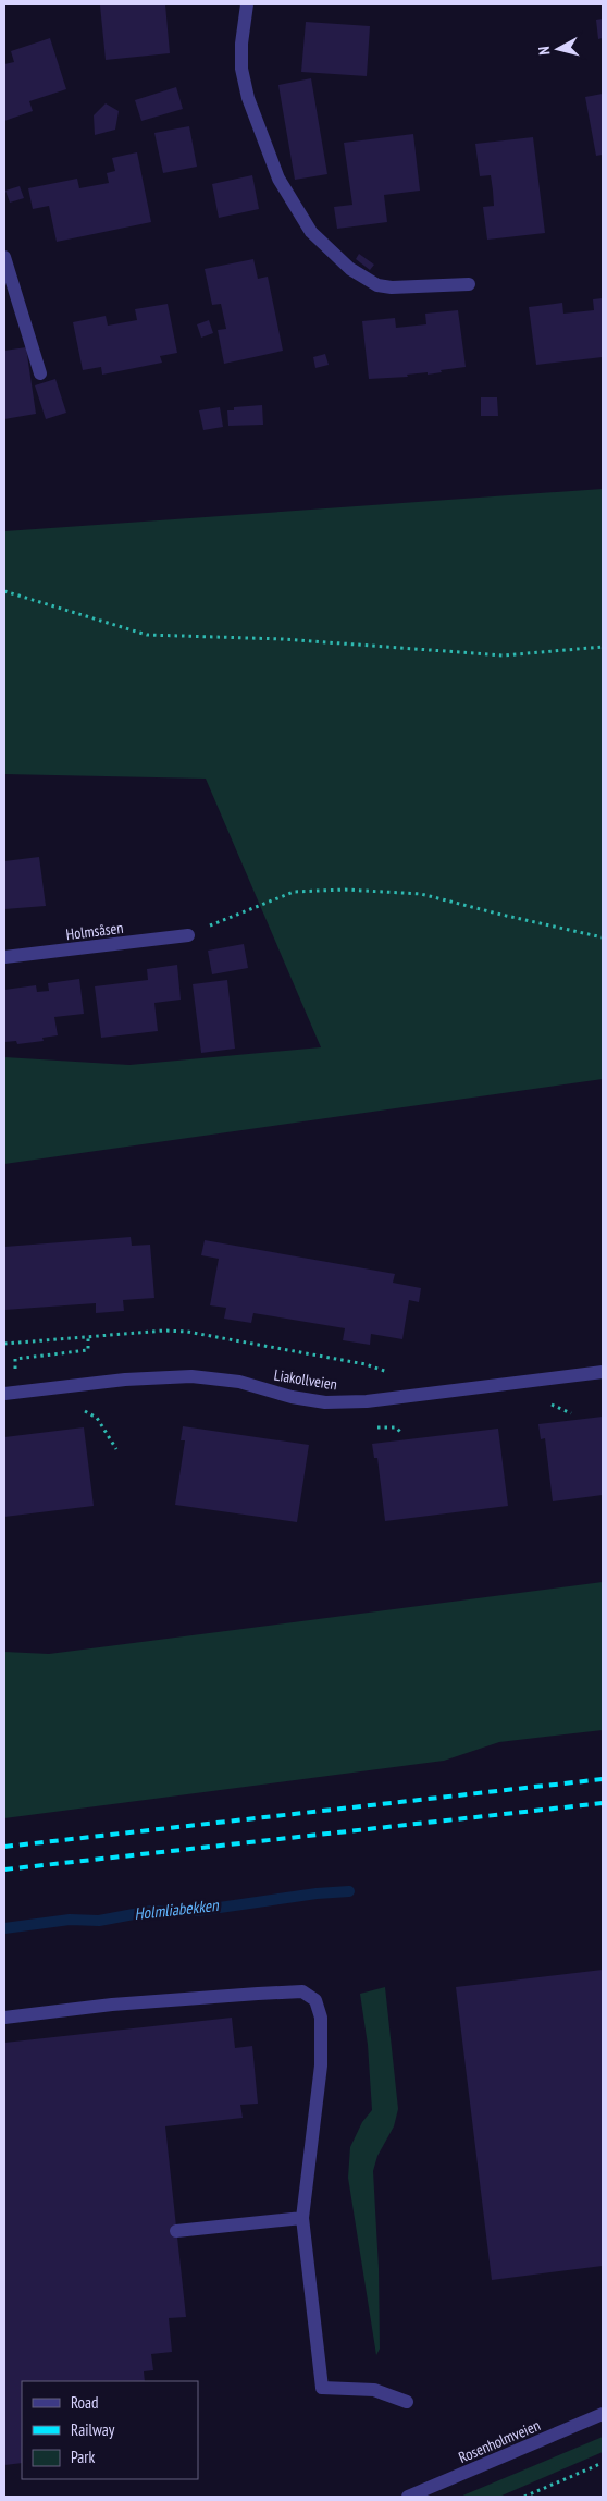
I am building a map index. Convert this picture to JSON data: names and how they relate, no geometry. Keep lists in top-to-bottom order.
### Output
{
  "streets": {
    "street": ["Holmsåsen", "Liakollveien", "Rosenholmveien"]
  },
  "water": ["Holmliabekken"],
  "legend": ["Road", "Railway", "Park"],
  "north": "left"
}
